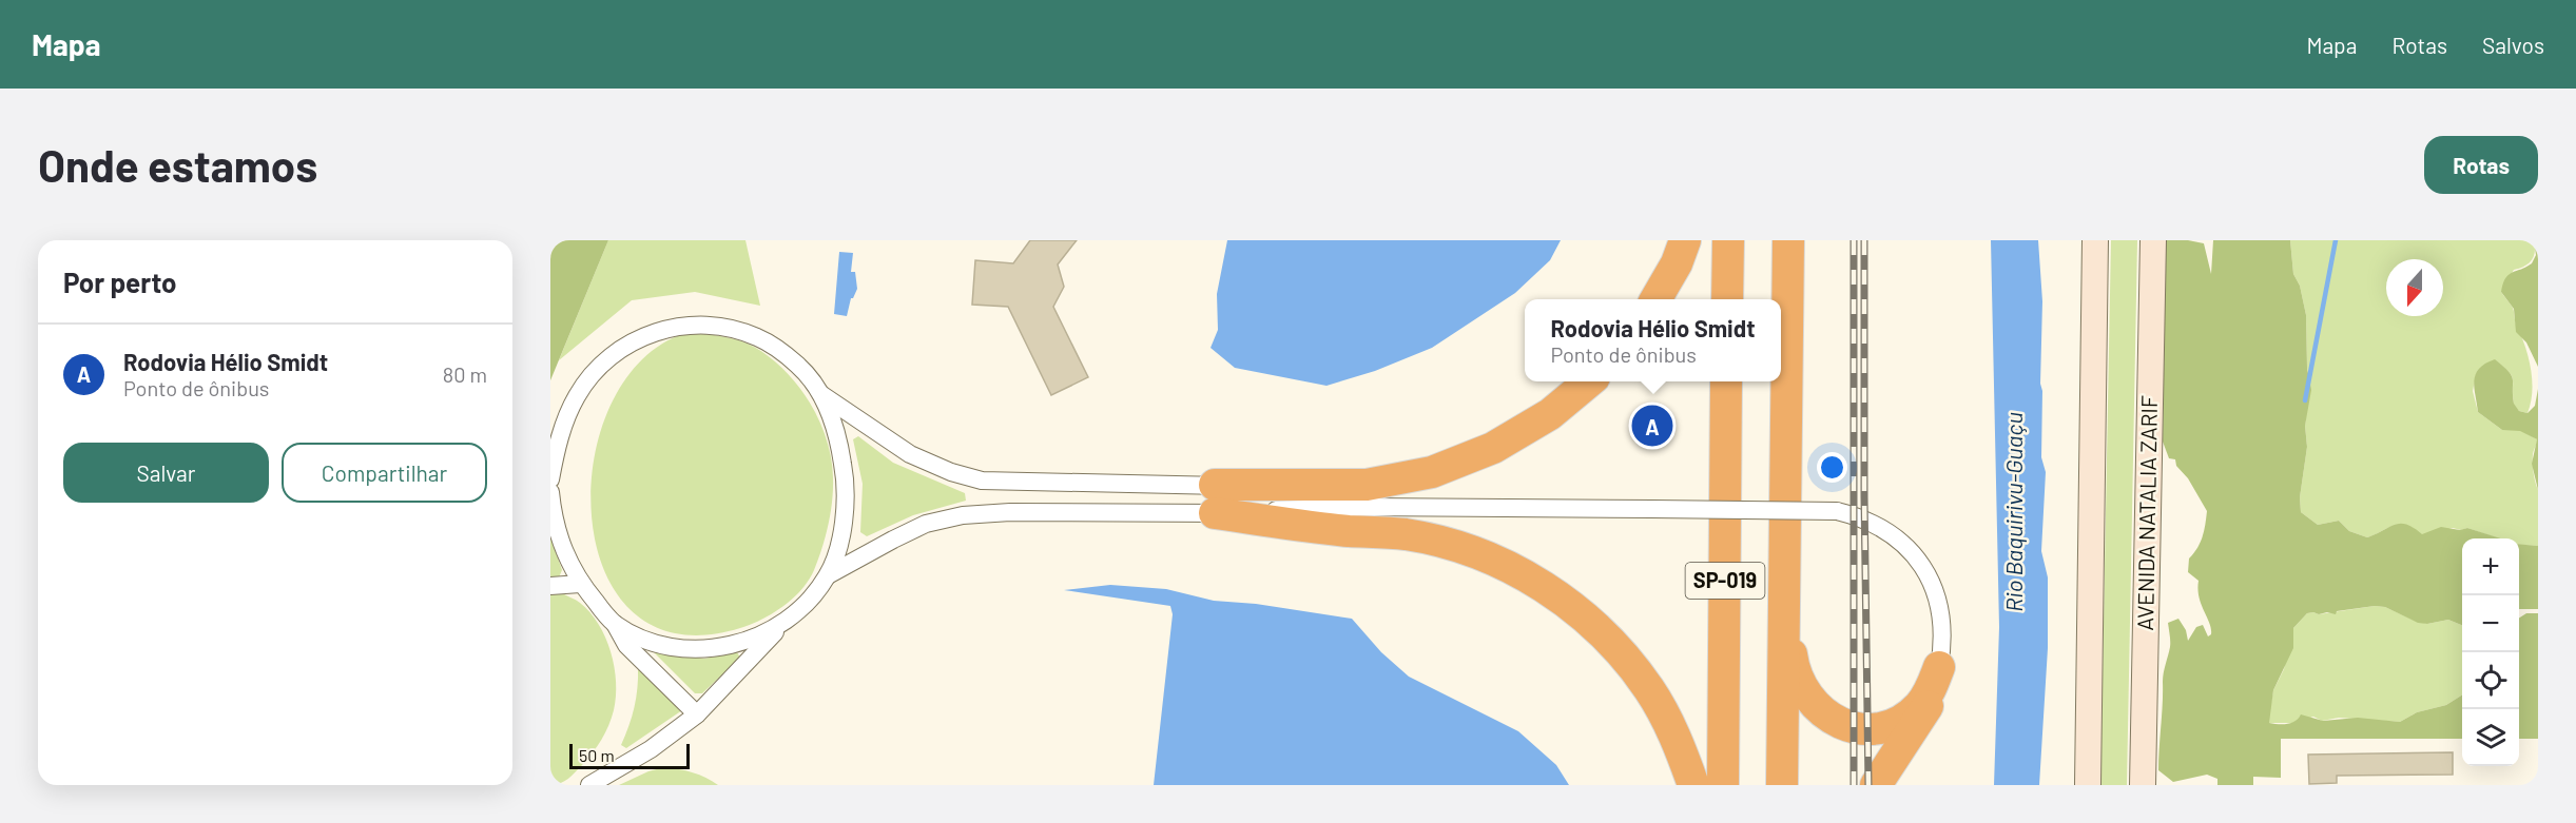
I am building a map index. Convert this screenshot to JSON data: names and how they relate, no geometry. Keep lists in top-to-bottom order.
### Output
{
  "streets": {
    "highway": ["SP-019"],
    "main road": ["AVENIDA NATALIA ZARIF"]
  },
  "water": ["Rio Baquirivu-Guaçu"],
  "scale_bar": "50 m",
  "north": "bottom",
  "page": {
    "header": "Mapa",
    "nav": ["Mapa", "Rotas", "Salvos"],
    "buttons": [
      "Rotas",
      ["Salvar", "Compartilhar"]
    ],
    "title": "Onde estamos",
    "heading": "Por perto",
    "popup": ["Rodovia Hélio Smidt", "Ponto de ônibus"],
    "list": [
      {
        "mark": "A",
        "name": "Rodovia Hélio Smidt",
        "note": "Ponto de ônibus",
        "value": "80 m"
      }
    ],
    "pins": "A",
    "map_buttons": ["+", "−"],
    "scale": "50 m"
  }
}
